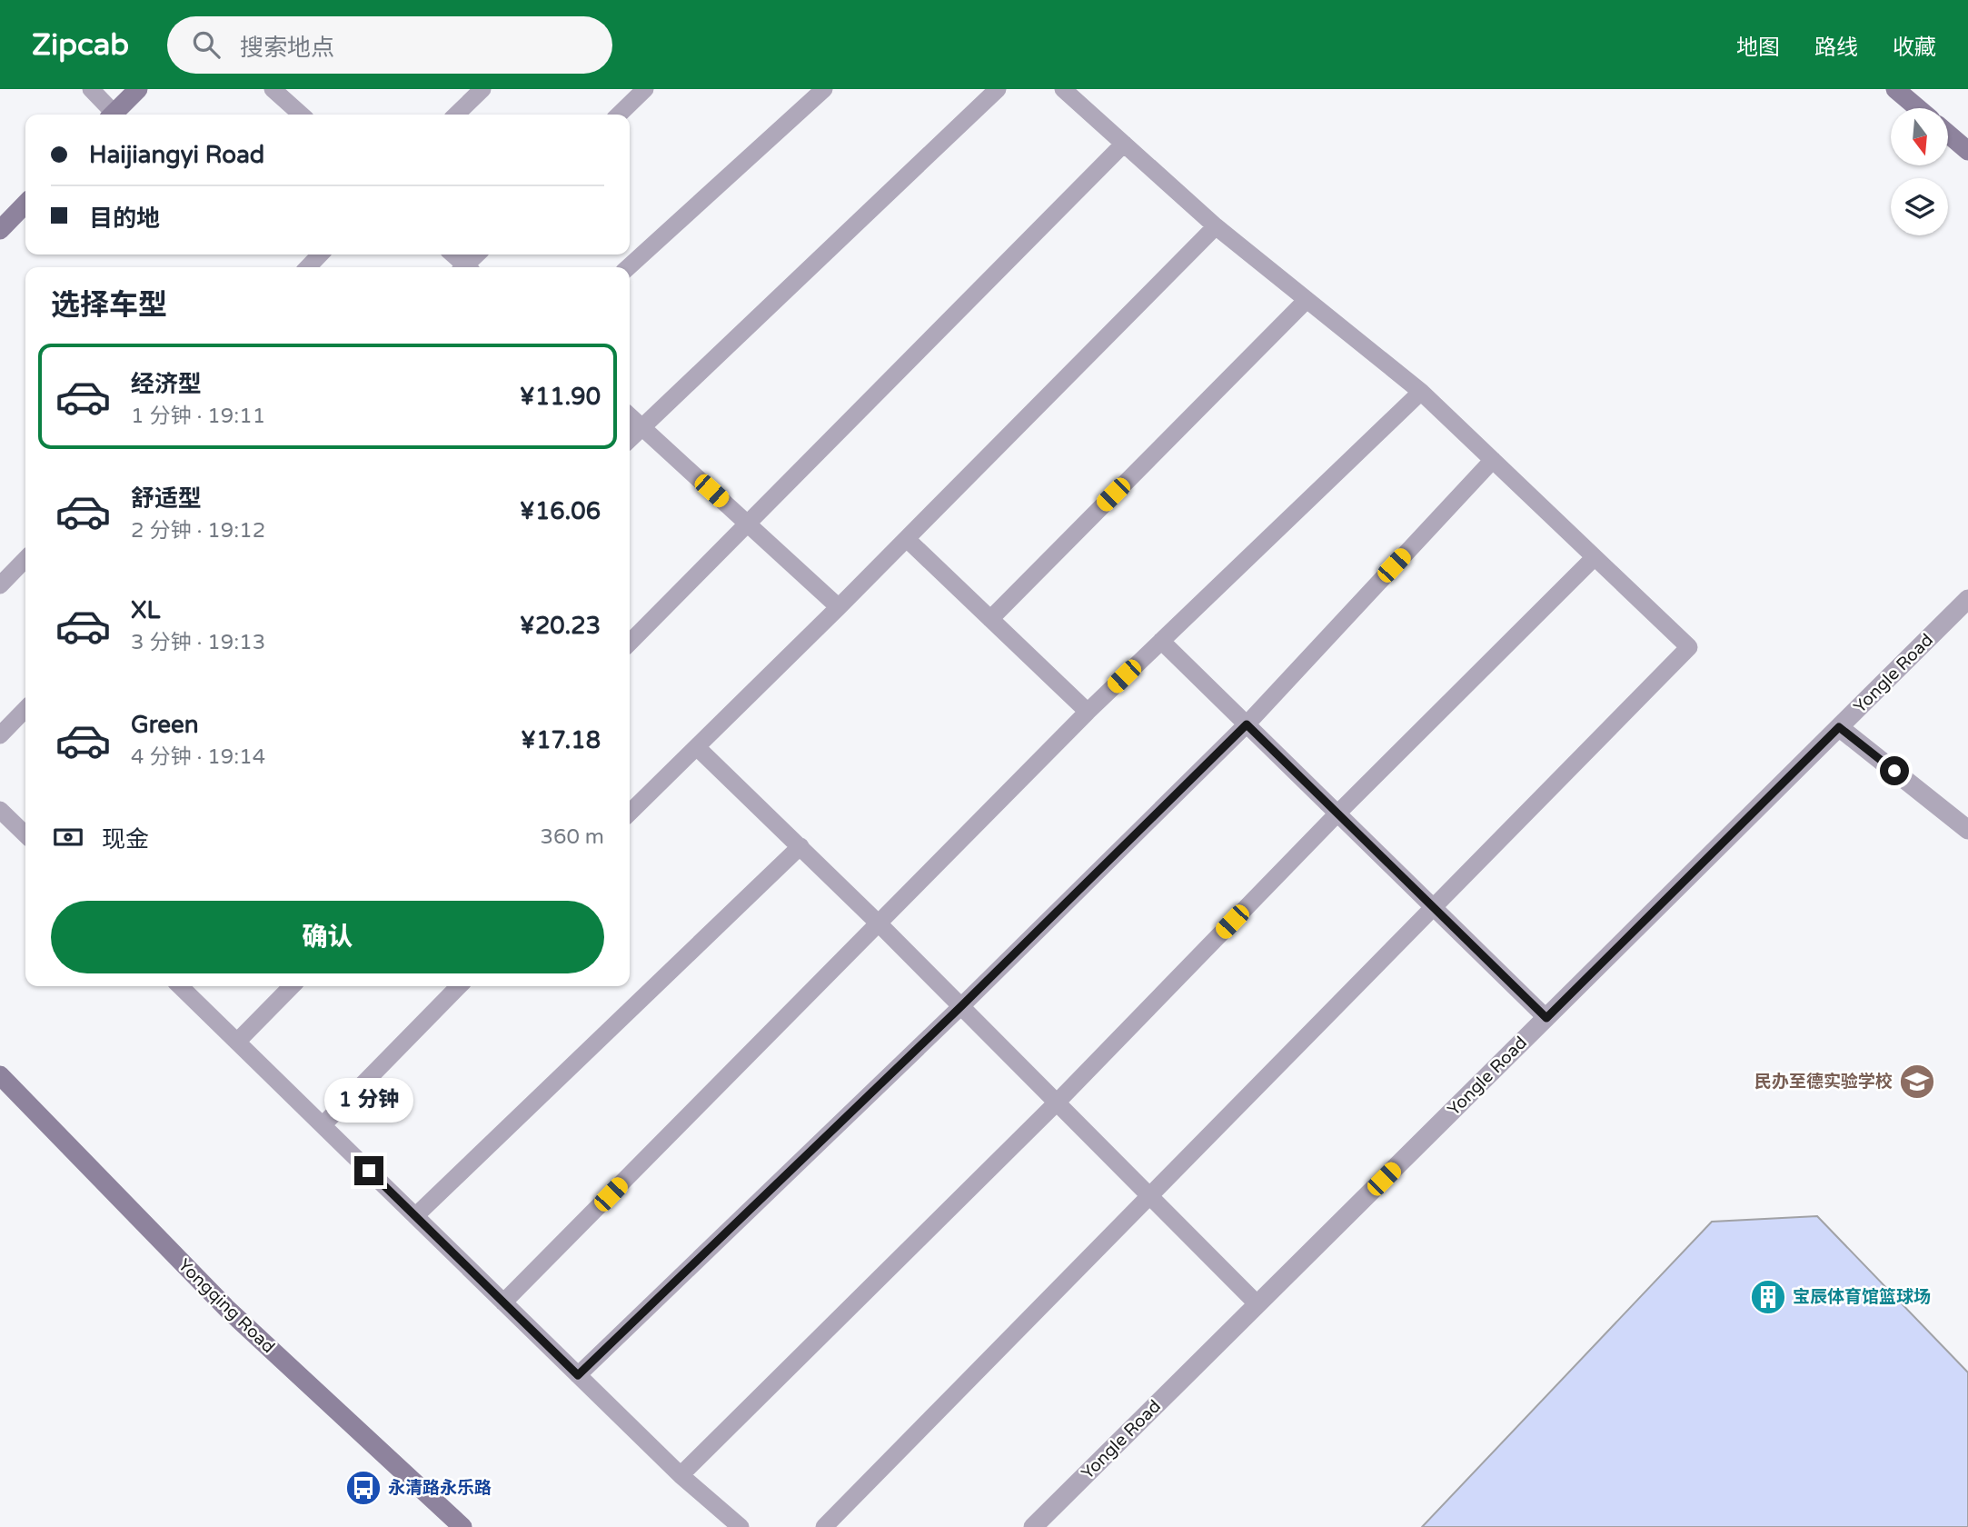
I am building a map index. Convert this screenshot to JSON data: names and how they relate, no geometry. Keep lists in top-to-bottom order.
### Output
{
  "streets": {
    "main road": ["Yongqing Road"],
    "street": ["Yongle Road"]
  },
  "places": {
    "school or university": ["民办至德实验学校"],
    "building": ["宝辰体育馆篮球场"],
    "bus stop": ["永清路永乐路"]
  },
  "north": "bottom",
  "page": {
    "header": "Zipcab",
    "search": "搜索地点",
    "nav": ["地图", "路线", "收藏"],
    "banner": ["Haijiangyi Road", "目的地"],
    "heading": "选择车型",
    "list": [
      {
        "name": "经济型",
        "note": "1 分钟 · 19:11",
        "value": "¥11.90"
      },
      {
        "name": "舒适型",
        "note": "2 分钟 · 19:12",
        "value": "¥16.06"
      },
      {
        "name": "XL",
        "note": "3 分钟 · 19:13",
        "value": "¥20.23"
      },
      {
        "name": "Green",
        "note": "4 分钟 · 19:14",
        "value": "¥17.18"
      }
    ],
    "pay": ["现金", "360 m"],
    "buttons": "确认",
    "bubble": "1 分钟"
  }
}
